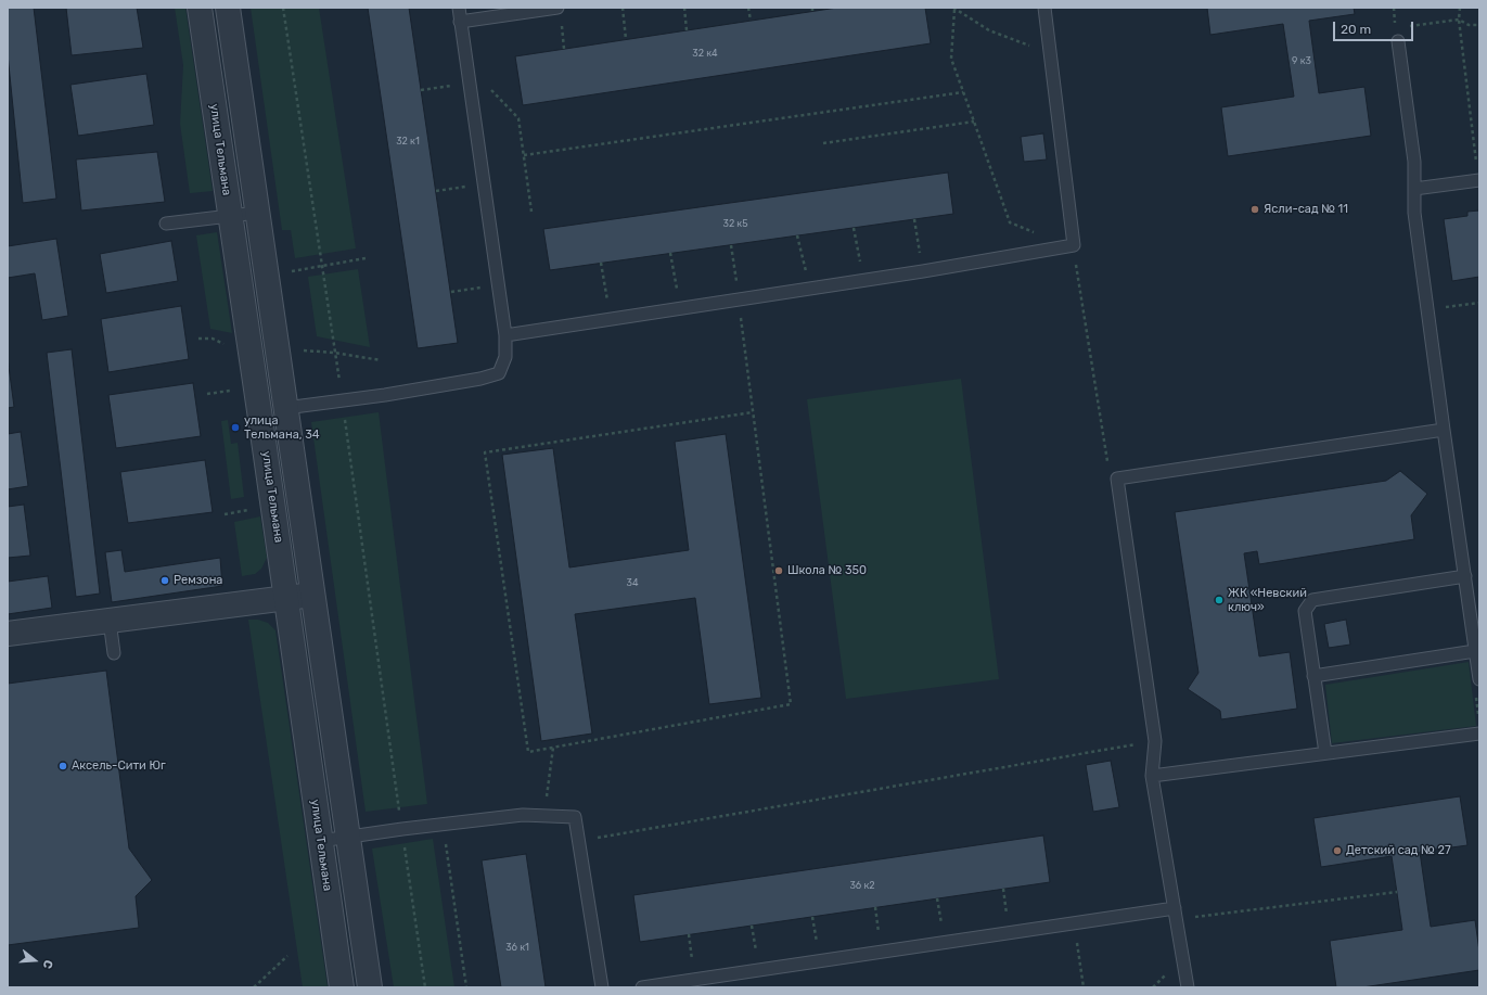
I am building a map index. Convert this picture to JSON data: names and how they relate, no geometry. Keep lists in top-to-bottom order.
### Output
{
  "streets": {
    "street": ["улица Тельмана"]
  },
  "places": [
    "Ясли-сад № 11",
    "улица Тельмана, 34",
    "Школа № 350",
    "Ремзона",
    "ЖК «Невский ключ»",
    "Аксель-Сити Юг",
    "Детский сад № 27"
  ],
  "house_numbers": [
    "32 к4",
    "9 к3",
    "32 к1",
    "32 к5",
    "34",
    "36 к2",
    "36 к1"
  ],
  "scale_bar": "20 m",
  "north": "right"
}
